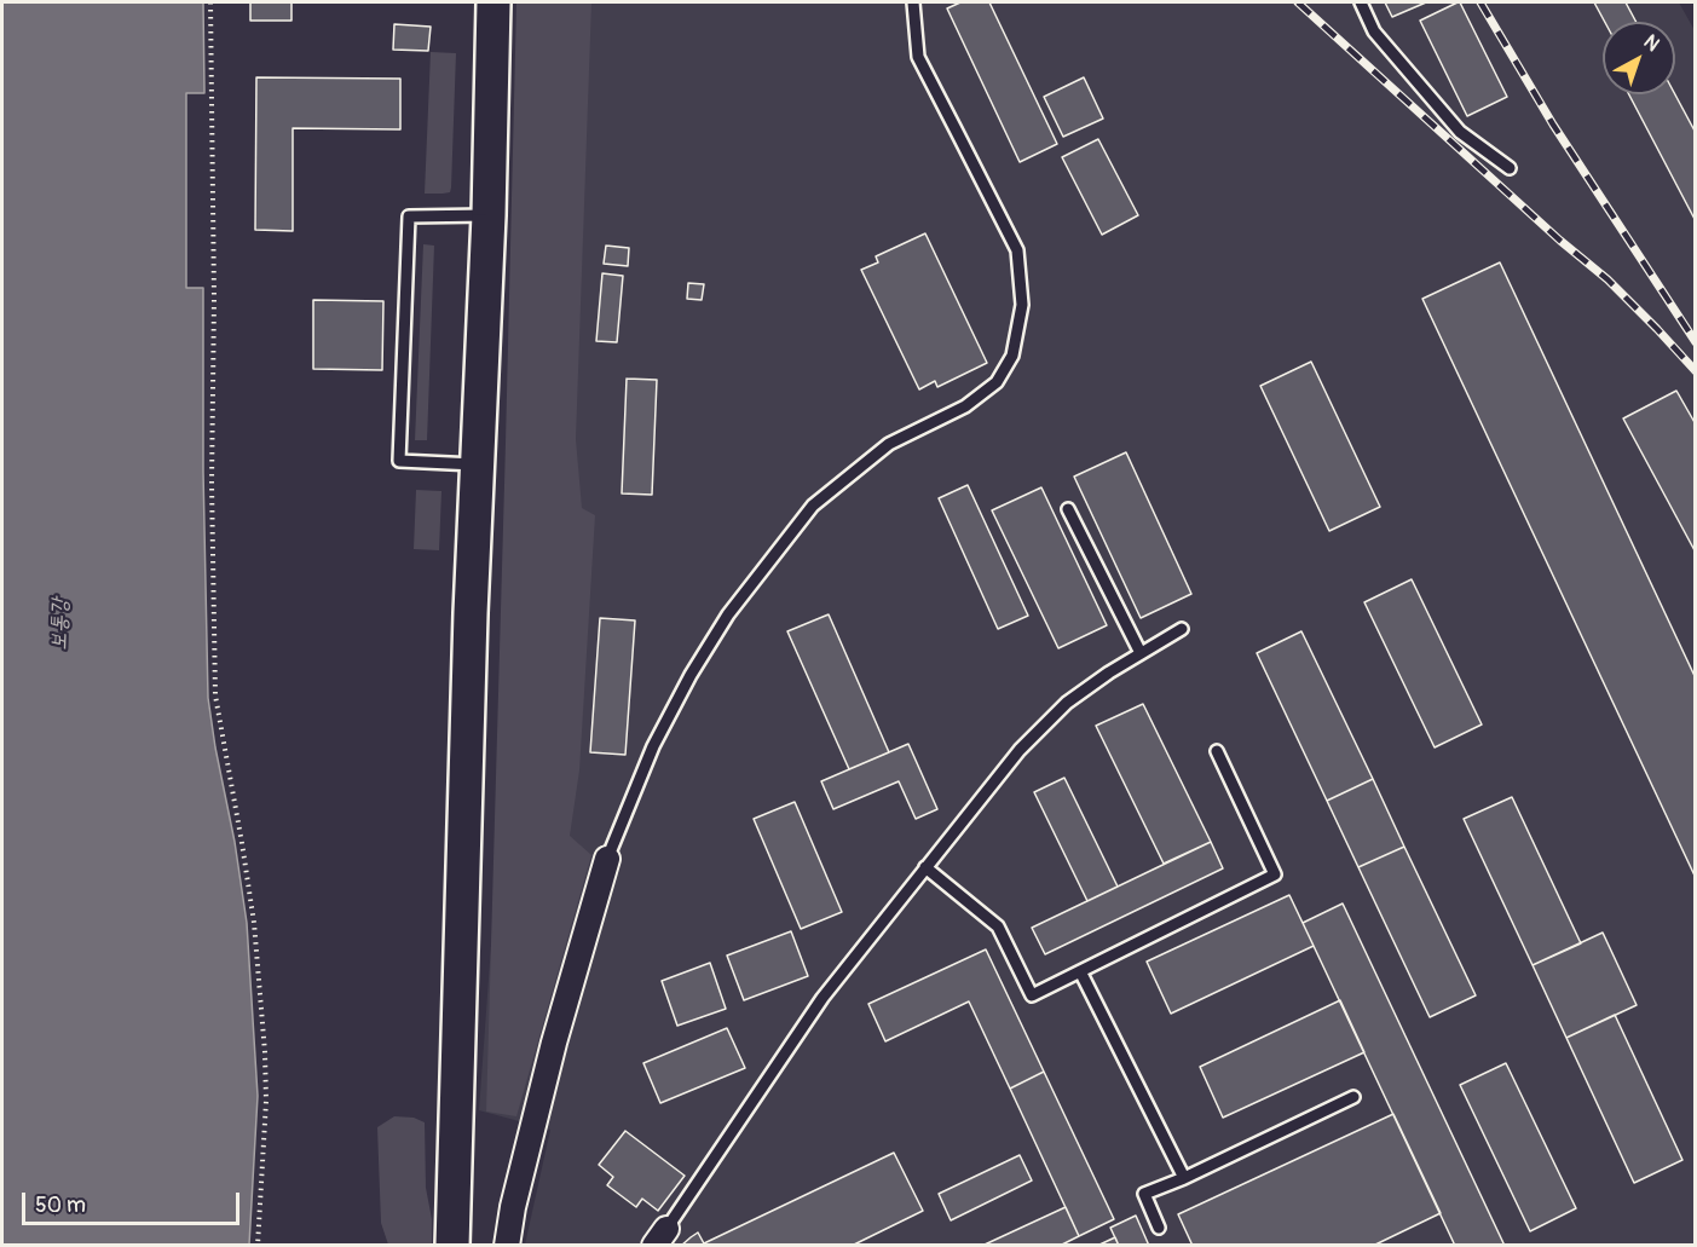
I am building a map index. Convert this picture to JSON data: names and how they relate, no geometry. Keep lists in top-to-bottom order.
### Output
{
  "water": ["보통강"],
  "scale_bar": "50 m",
  "north": "top right"
}
